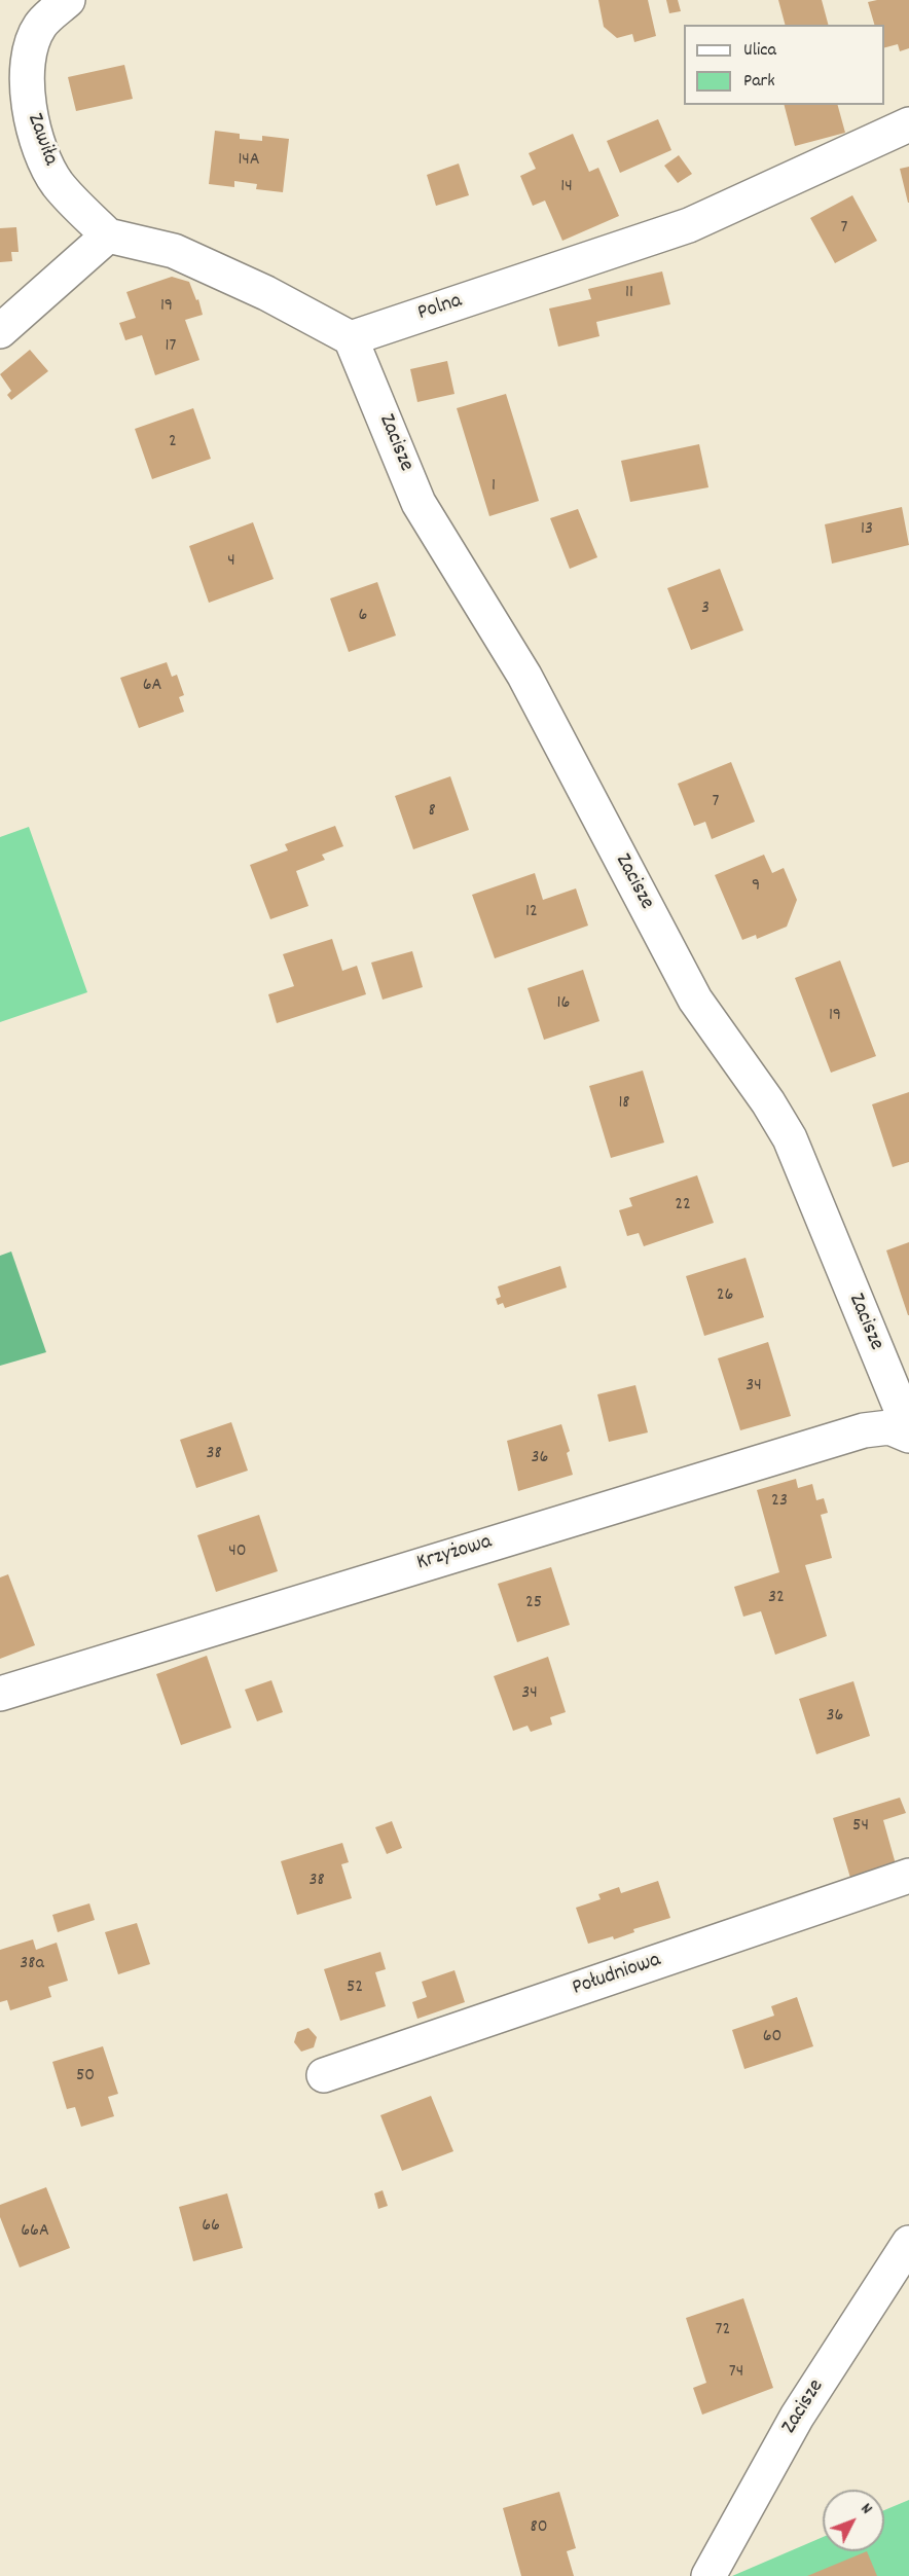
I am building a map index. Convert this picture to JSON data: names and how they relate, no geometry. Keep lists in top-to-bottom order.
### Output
{
  "streets": {
    "street": [
      "Zawiła",
      "Polna",
      "Zacisze",
      "Krzyżowa",
      "Południowa"
    ]
  },
  "crossings": [
    ["Polna", "Zacisze"]
  ],
  "house_numbers": [
    "14A",
    "14",
    "7",
    "11",
    "19",
    "17",
    "2",
    "1",
    "13",
    "4",
    "3",
    "6",
    "6A",
    "7",
    "8",
    "9",
    "12",
    "16",
    "19",
    "18",
    "22",
    "26",
    "34",
    "38",
    "36",
    "23",
    "40",
    "32",
    "25",
    "34",
    "36",
    "54",
    "38",
    "38a",
    "52",
    "60",
    "50",
    "66",
    "66A",
    "72",
    "74",
    "80"
  ],
  "legend": ["Ulica", "Park"],
  "north": "top right"
}
